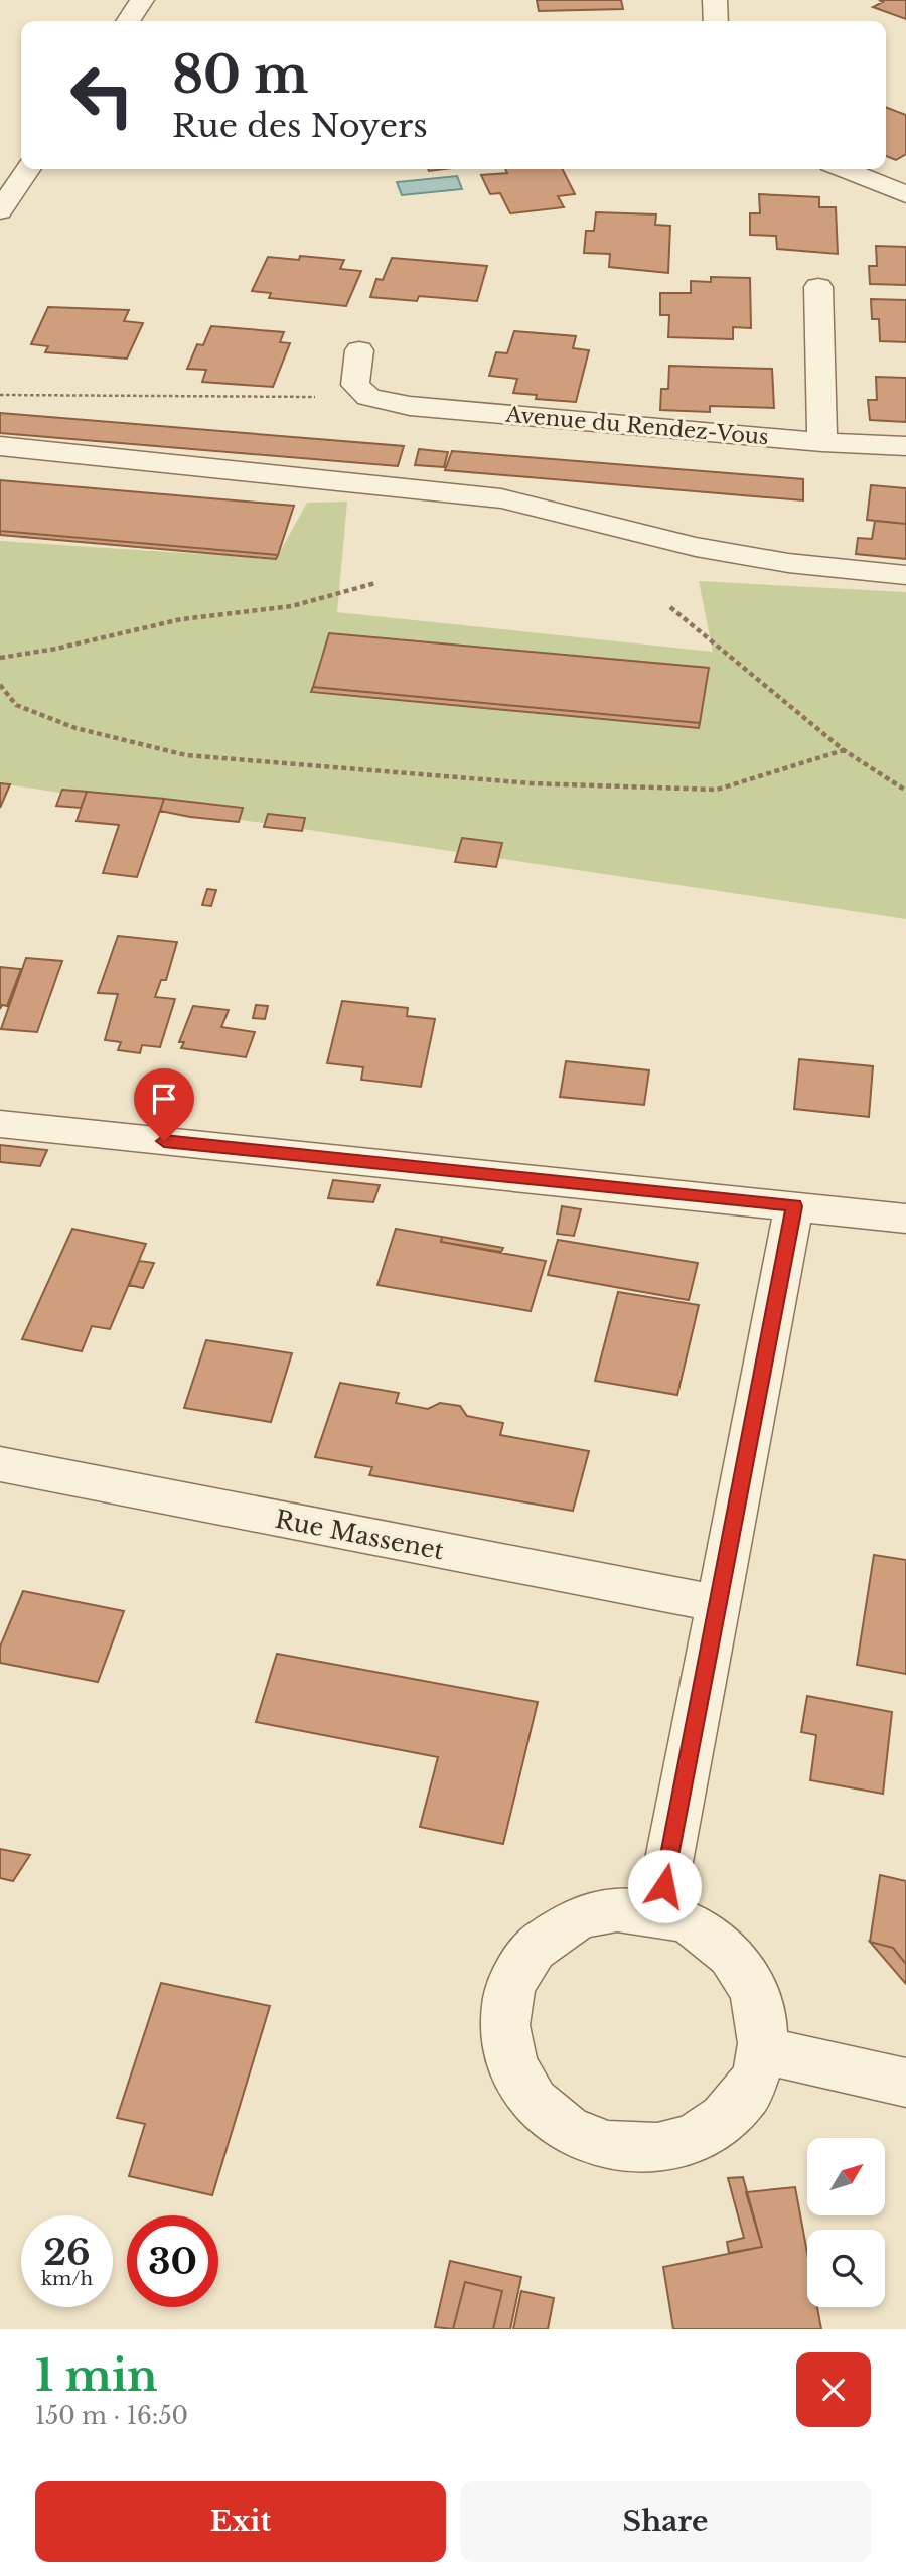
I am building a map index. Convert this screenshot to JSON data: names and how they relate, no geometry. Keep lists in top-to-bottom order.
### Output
{
  "streets": {
    "street": ["Avenue du Rendez-Vous", "Rue Massenet"]
  },
  "north": "top right",
  "page": {
    "turn": ["80 m", "Rue des Noyers"],
    "speed": "26 km/h",
    "limit": "30",
    "heading": ["1 min", "150 m · 16:50"],
    "buttons": ["Exit", "Share"]
  }
}
